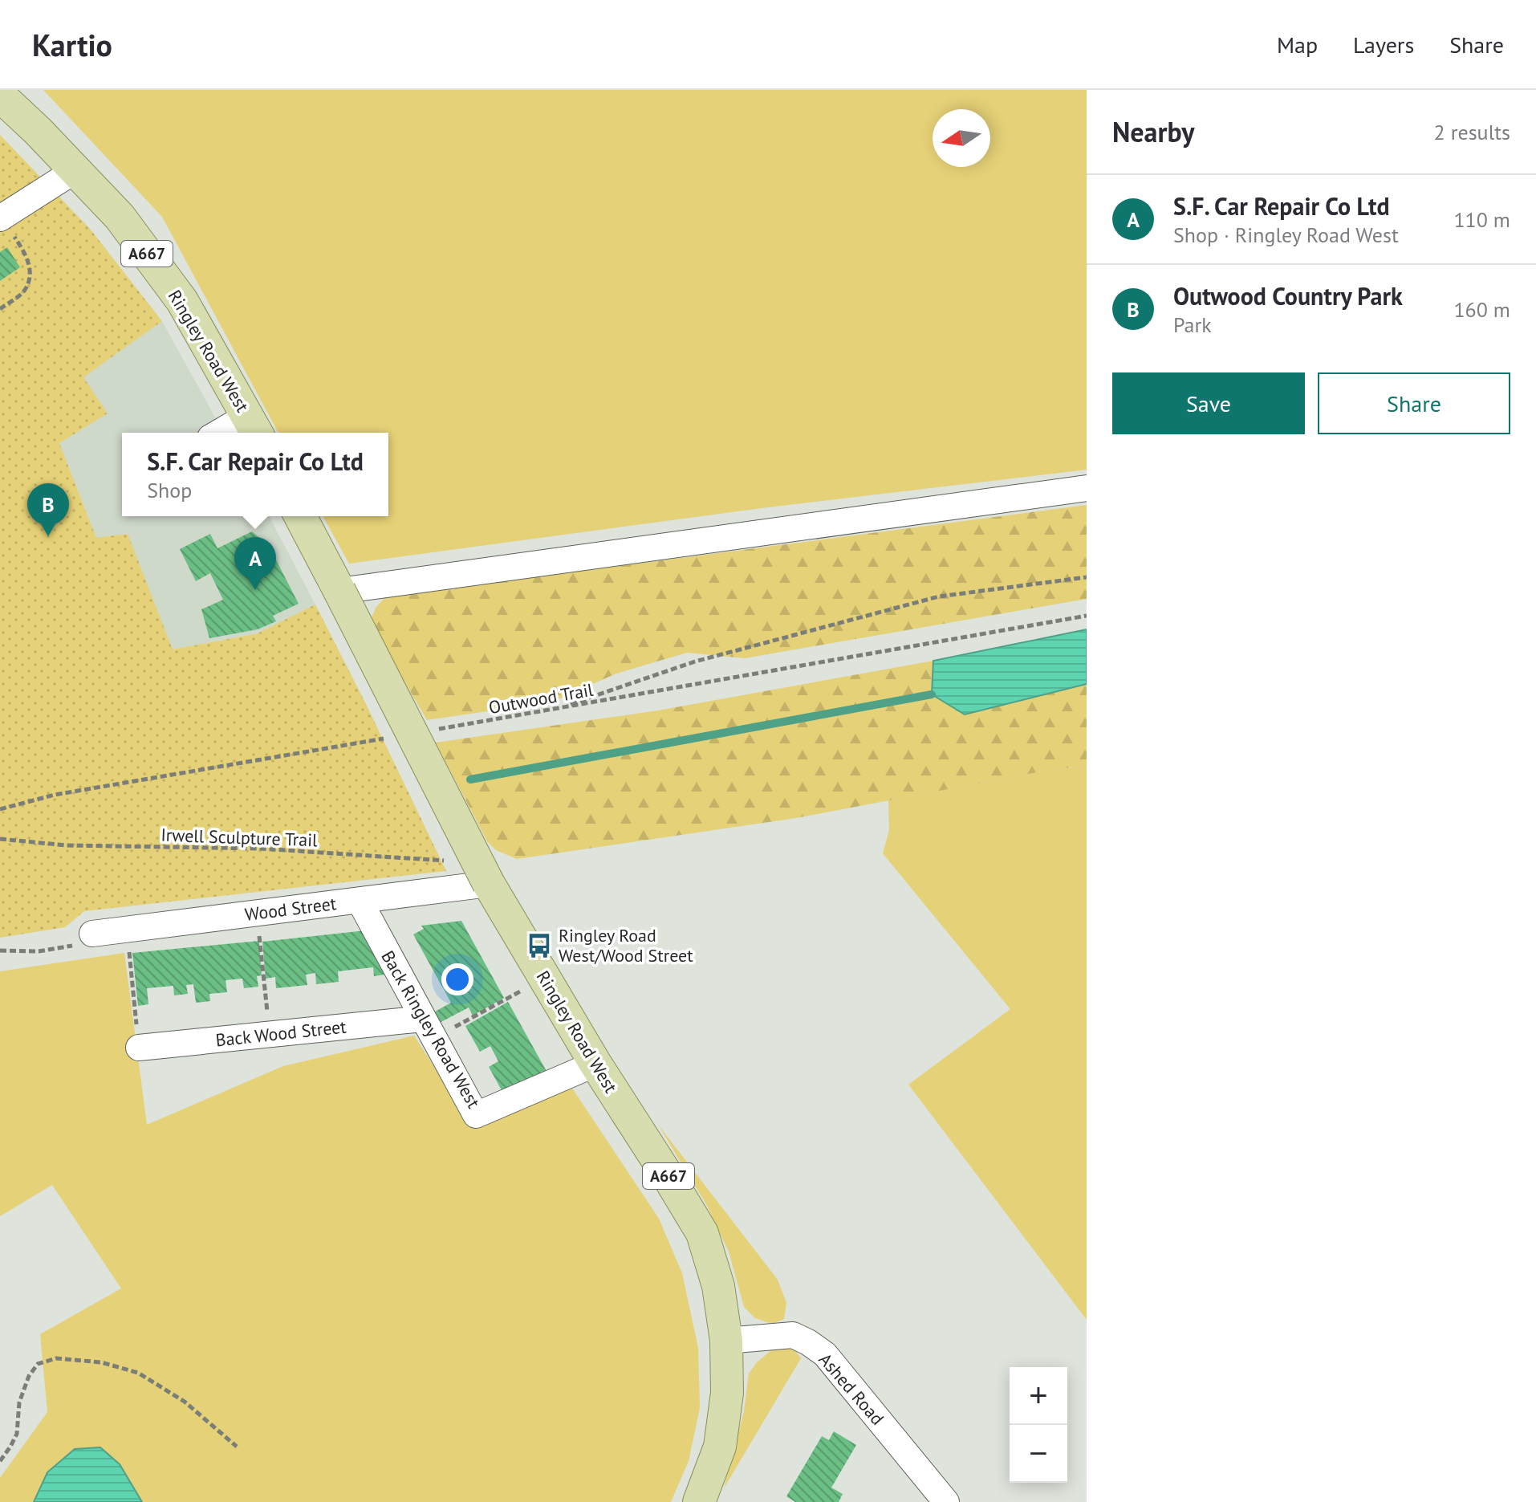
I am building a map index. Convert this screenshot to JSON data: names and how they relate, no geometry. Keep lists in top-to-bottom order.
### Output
{
  "streets": {
    "main road": ["A667", "Ringley Road West"],
    "street": [
      "Wood Street",
      "Back Ringley Road West",
      "Back Wood Street",
      "Ashed Road"
    ],
    "path": ["Outwood Trail", "Irwell Sculpture Trail"]
  },
  "crossings": [
    ["Ringley Road West", "Irwell Sculpture Trail"],
    ["Ringley Road West", "Wood Street"],
    ["Ringley Road West", "Back Ringley Road West"],
    ["Ringley Road West", "Ashed Road"],
    ["Irwell Sculpture Trail", "Wood Street"],
    ["Wood Street", "Back Ringley Road West"],
    ["Back Ringley Road West", "Back Wood Street"]
  ],
  "places": {
    "bus stop": ["Ringley Road West/Wood Street"]
  },
  "north": "left",
  "page": {
    "header": "Kartio",
    "nav": ["Map", "Layers", "Share"],
    "heading": ["Nearby", "2 results"],
    "list": [
      {
        "mark": "A",
        "name": "S.F. Car Repair Co Ltd",
        "note": "Shop · Ringley Road West",
        "value": "110 m"
      },
      {
        "mark": "B",
        "name": "Outwood Country Park",
        "note": "Park",
        "value": "160 m"
      }
    ],
    "buttons": ["Save", "Share"],
    "popup": ["S.F. Car Repair Co Ltd", "Shop"],
    "pins": ["B", "A"],
    "map_buttons": ["+", "−"]
  }
}
